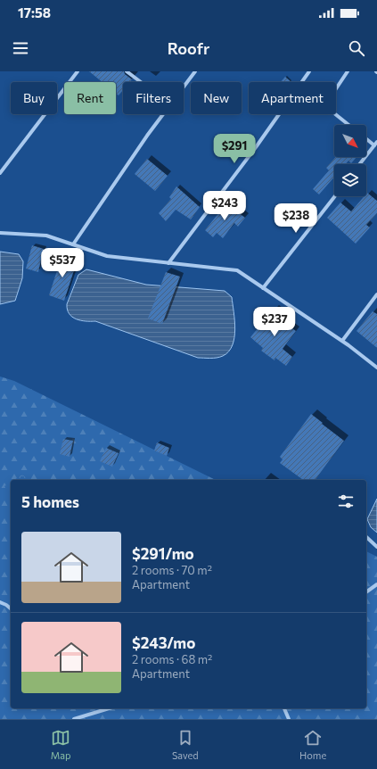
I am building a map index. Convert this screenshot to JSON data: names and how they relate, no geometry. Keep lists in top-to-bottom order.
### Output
{
  "north": "bottom right",
  "page": {
    "status": "17:58",
    "header": "Roofr",
    "chip": [
      "Buy",
      "Rent",
      "Filters",
      "New",
      "Apartment"
    ],
    "price": [
      "$291",
      "$243",
      "$238",
      "$537",
      "$237"
    ],
    "heading": "5 homes",
    "list": [
      {
        "name": "$291/mo",
        "note": "2 rooms · 70 m² · Apartment"
      },
      {
        "name": "$243/mo",
        "note": "2 rooms · 68 m² · Apartment"
      }
    ],
    "tabs": ["Map", "Saved", "Home"]
  }
}
